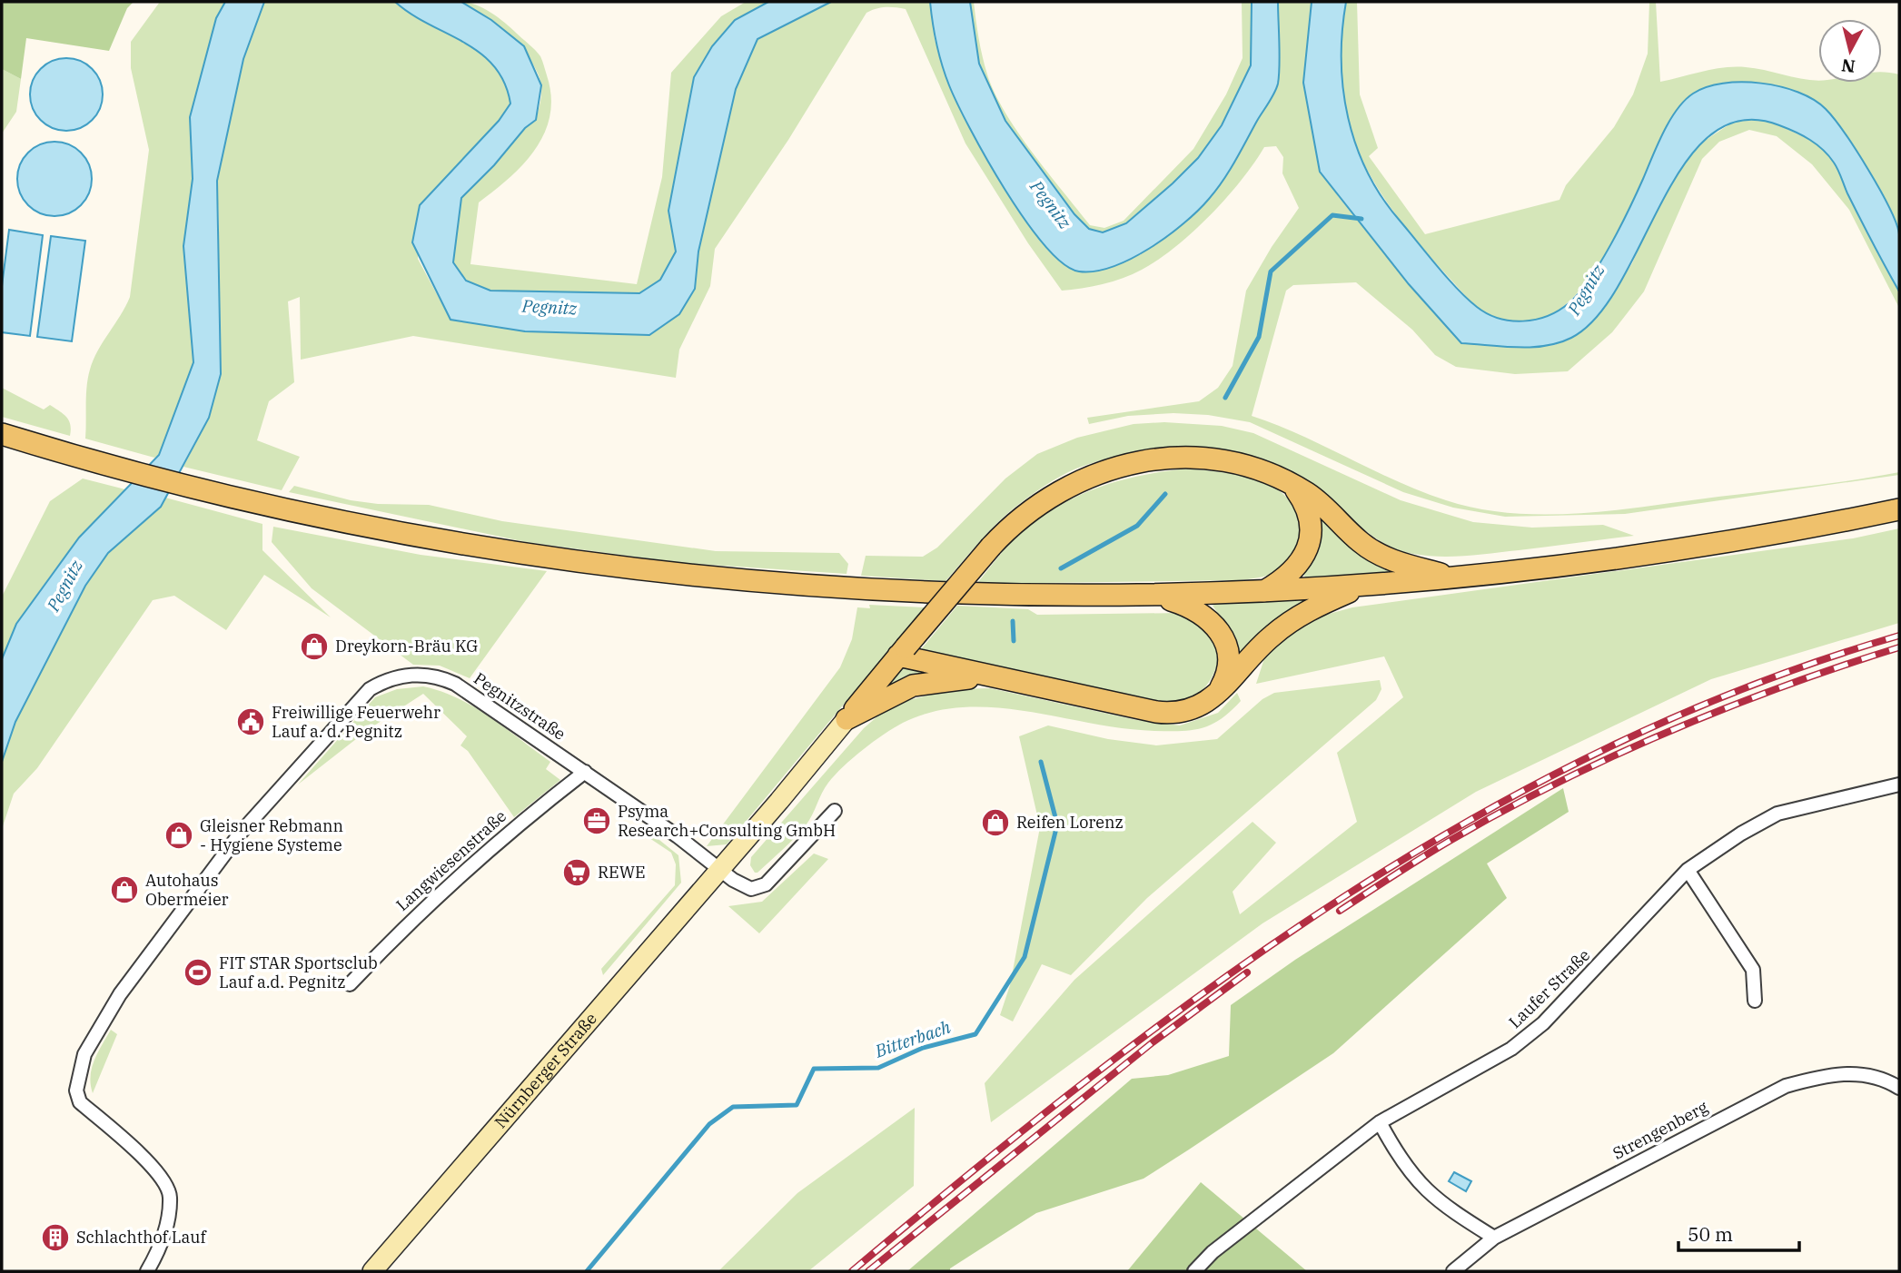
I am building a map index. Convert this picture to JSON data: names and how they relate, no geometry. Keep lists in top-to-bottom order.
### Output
{
  "streets": {
    "main road": ["Nürnberger Straße"],
    "street": [
      "Pegnitzstraße",
      "Langwiesenstraße",
      "Laufer Straße",
      "Strengenberg"
    ]
  },
  "crossings": [
    ["Pegnitzstraße", "Langwiesenstraße"],
    ["Pegnitzstraße", "Nürnberger Straße"]
  ],
  "water": ["Pegnitz", "Bitterbach"],
  "places": {
    "shop": [
      "Dreykorn-Bräu KG",
      "Reifen Lorenz",
      "Gleisner Rebmann - Hygiene Systeme",
      "Autohaus Obermeier"
    ],
    "public building": ["Freiwillige Feuerwehr Lauf a. d. Pegnitz"],
    "office": ["Psyma Research+Consulting GmbH"],
    "supermarket": ["REWE"],
    "sports": ["FIT STAR Sportsclub Lauf a.d. Pegnitz"],
    "building": ["Schlachthof Lauf"]
  },
  "scale_bar": "50 m",
  "north": "bottom"
}
